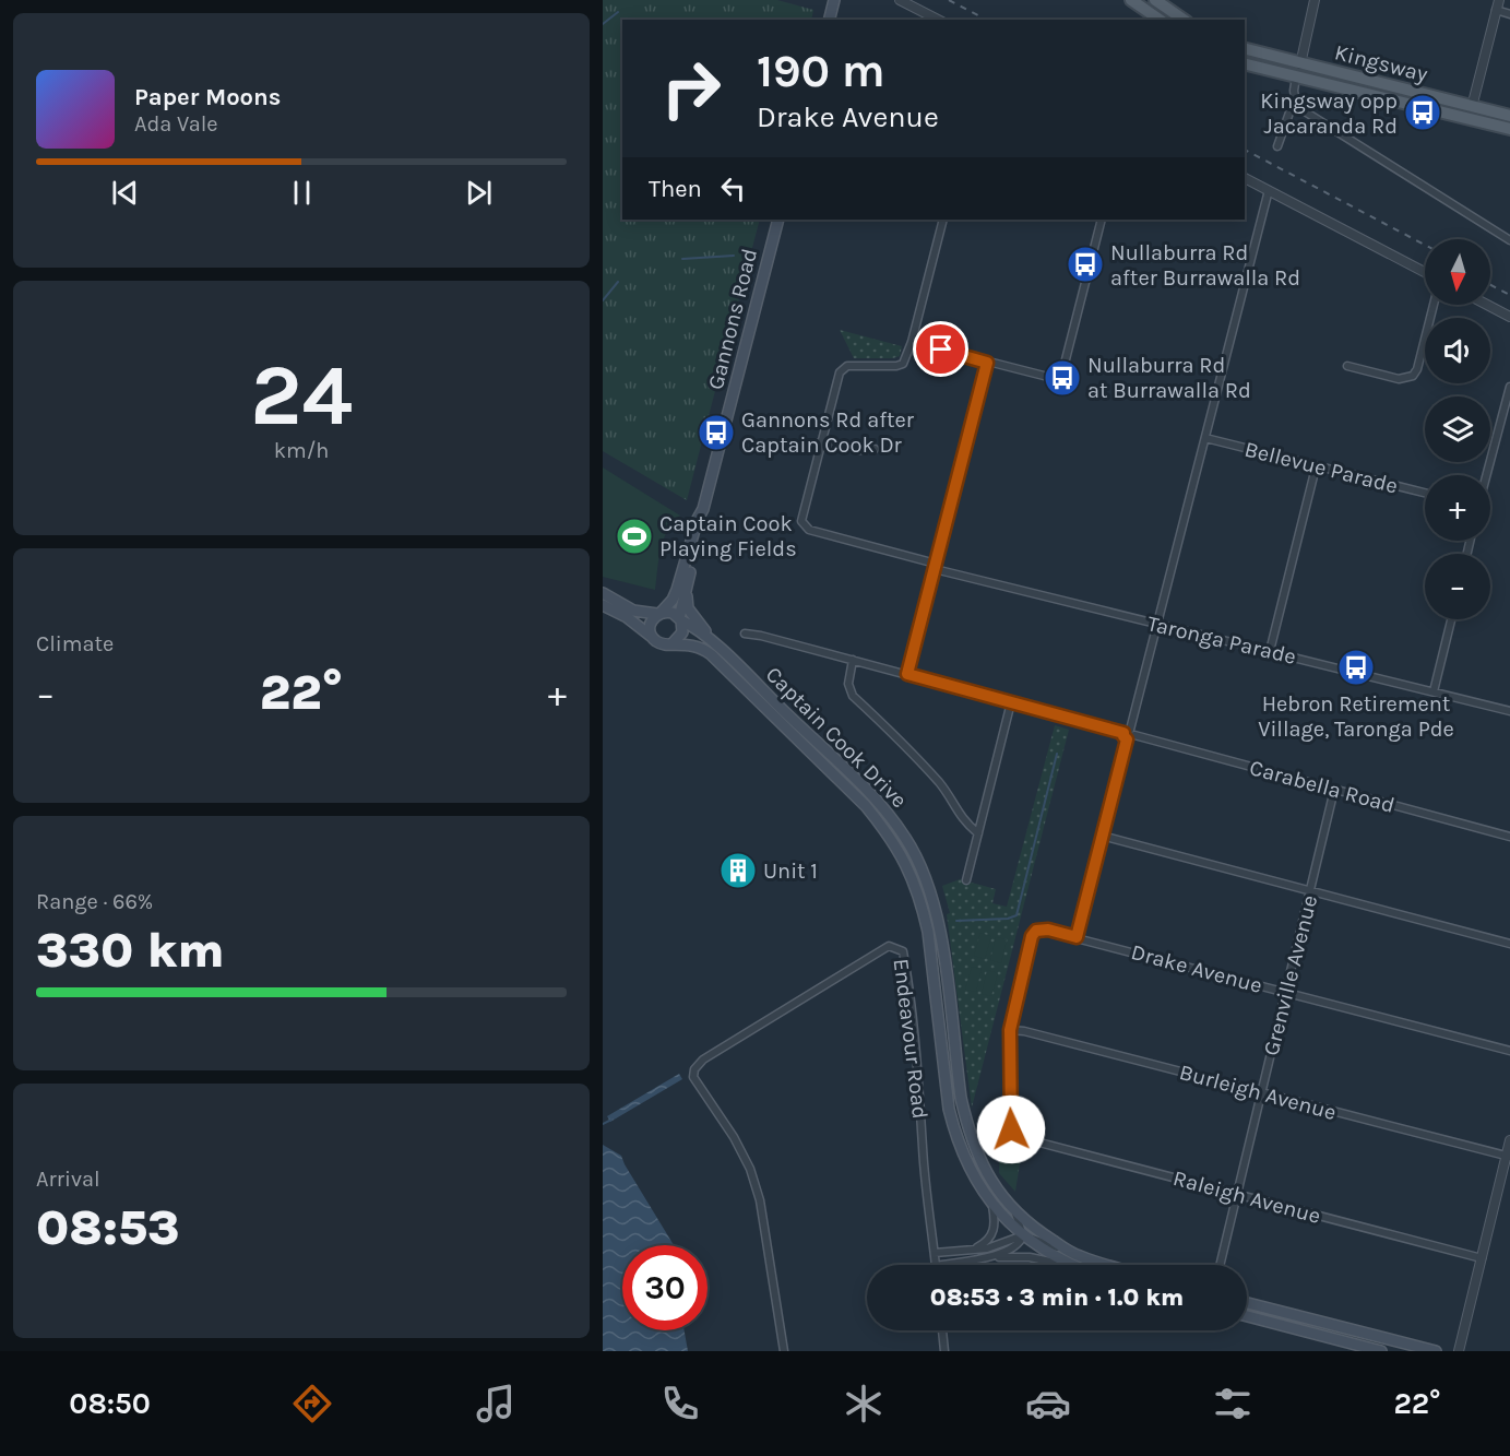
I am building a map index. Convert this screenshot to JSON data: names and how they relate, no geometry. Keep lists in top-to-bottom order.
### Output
{
  "streets": {
    "main road": ["Kingsway", "Gannons Road", "Captain Cook Drive"],
    "street": [
      "Bellevue Parade",
      "Taronga Parade",
      "Carabella Road",
      "Drake Avenue",
      "Grenville Avenue",
      "Endeavour Road",
      "Burleigh Avenue",
      "Raleigh Avenue"
    ]
  },
  "crossings": [
    ["Gannons Road", "Captain Cook Drive"],
    ["Carabella Road", "Grenville Avenue"],
    ["Drake Avenue", "Grenville Avenue"],
    ["Drake Avenue", "Burleigh Avenue"],
    ["Drake Avenue", "Raleigh Avenue"],
    ["Grenville Avenue", "Burleigh Avenue"],
    ["Grenville Avenue", "Raleigh Avenue"],
    ["Burleigh Avenue", "Raleigh Avenue"]
  ],
  "places": {
    "bus stop": [
      "Kingsway opp Jacaranda Rd",
      "Nullaburra Rd after Burrawalla Rd",
      "Nullaburra Rd at Burrawalla Rd",
      "Gannons Rd after Captain Cook Dr",
      "Hebron Retirement Village, Taronga Pde"
    ],
    "sports": ["Captain Cook Playing Fields"],
    "building": ["Unit 1"]
  },
  "north": "bottom",
  "page": {
    "turn": ["190 m", "Drake Avenue"],
    "song": ["Paper Moons", "Ada Vale"],
    "then": "Then",
    "map_buttons": ["+", "−"],
    "tile": [
      ["24", "km/h"],
      "Climate",
      ["Range · 66%", "330 km"],
      ["Arrival", "08:53"]
    ],
    "heat": ["−", "22°", "+"],
    "limit": "30",
    "trip": "08:53 · 3 min · 1.0 km",
    "tabs": ["08:50", "22°"]
  }
}
